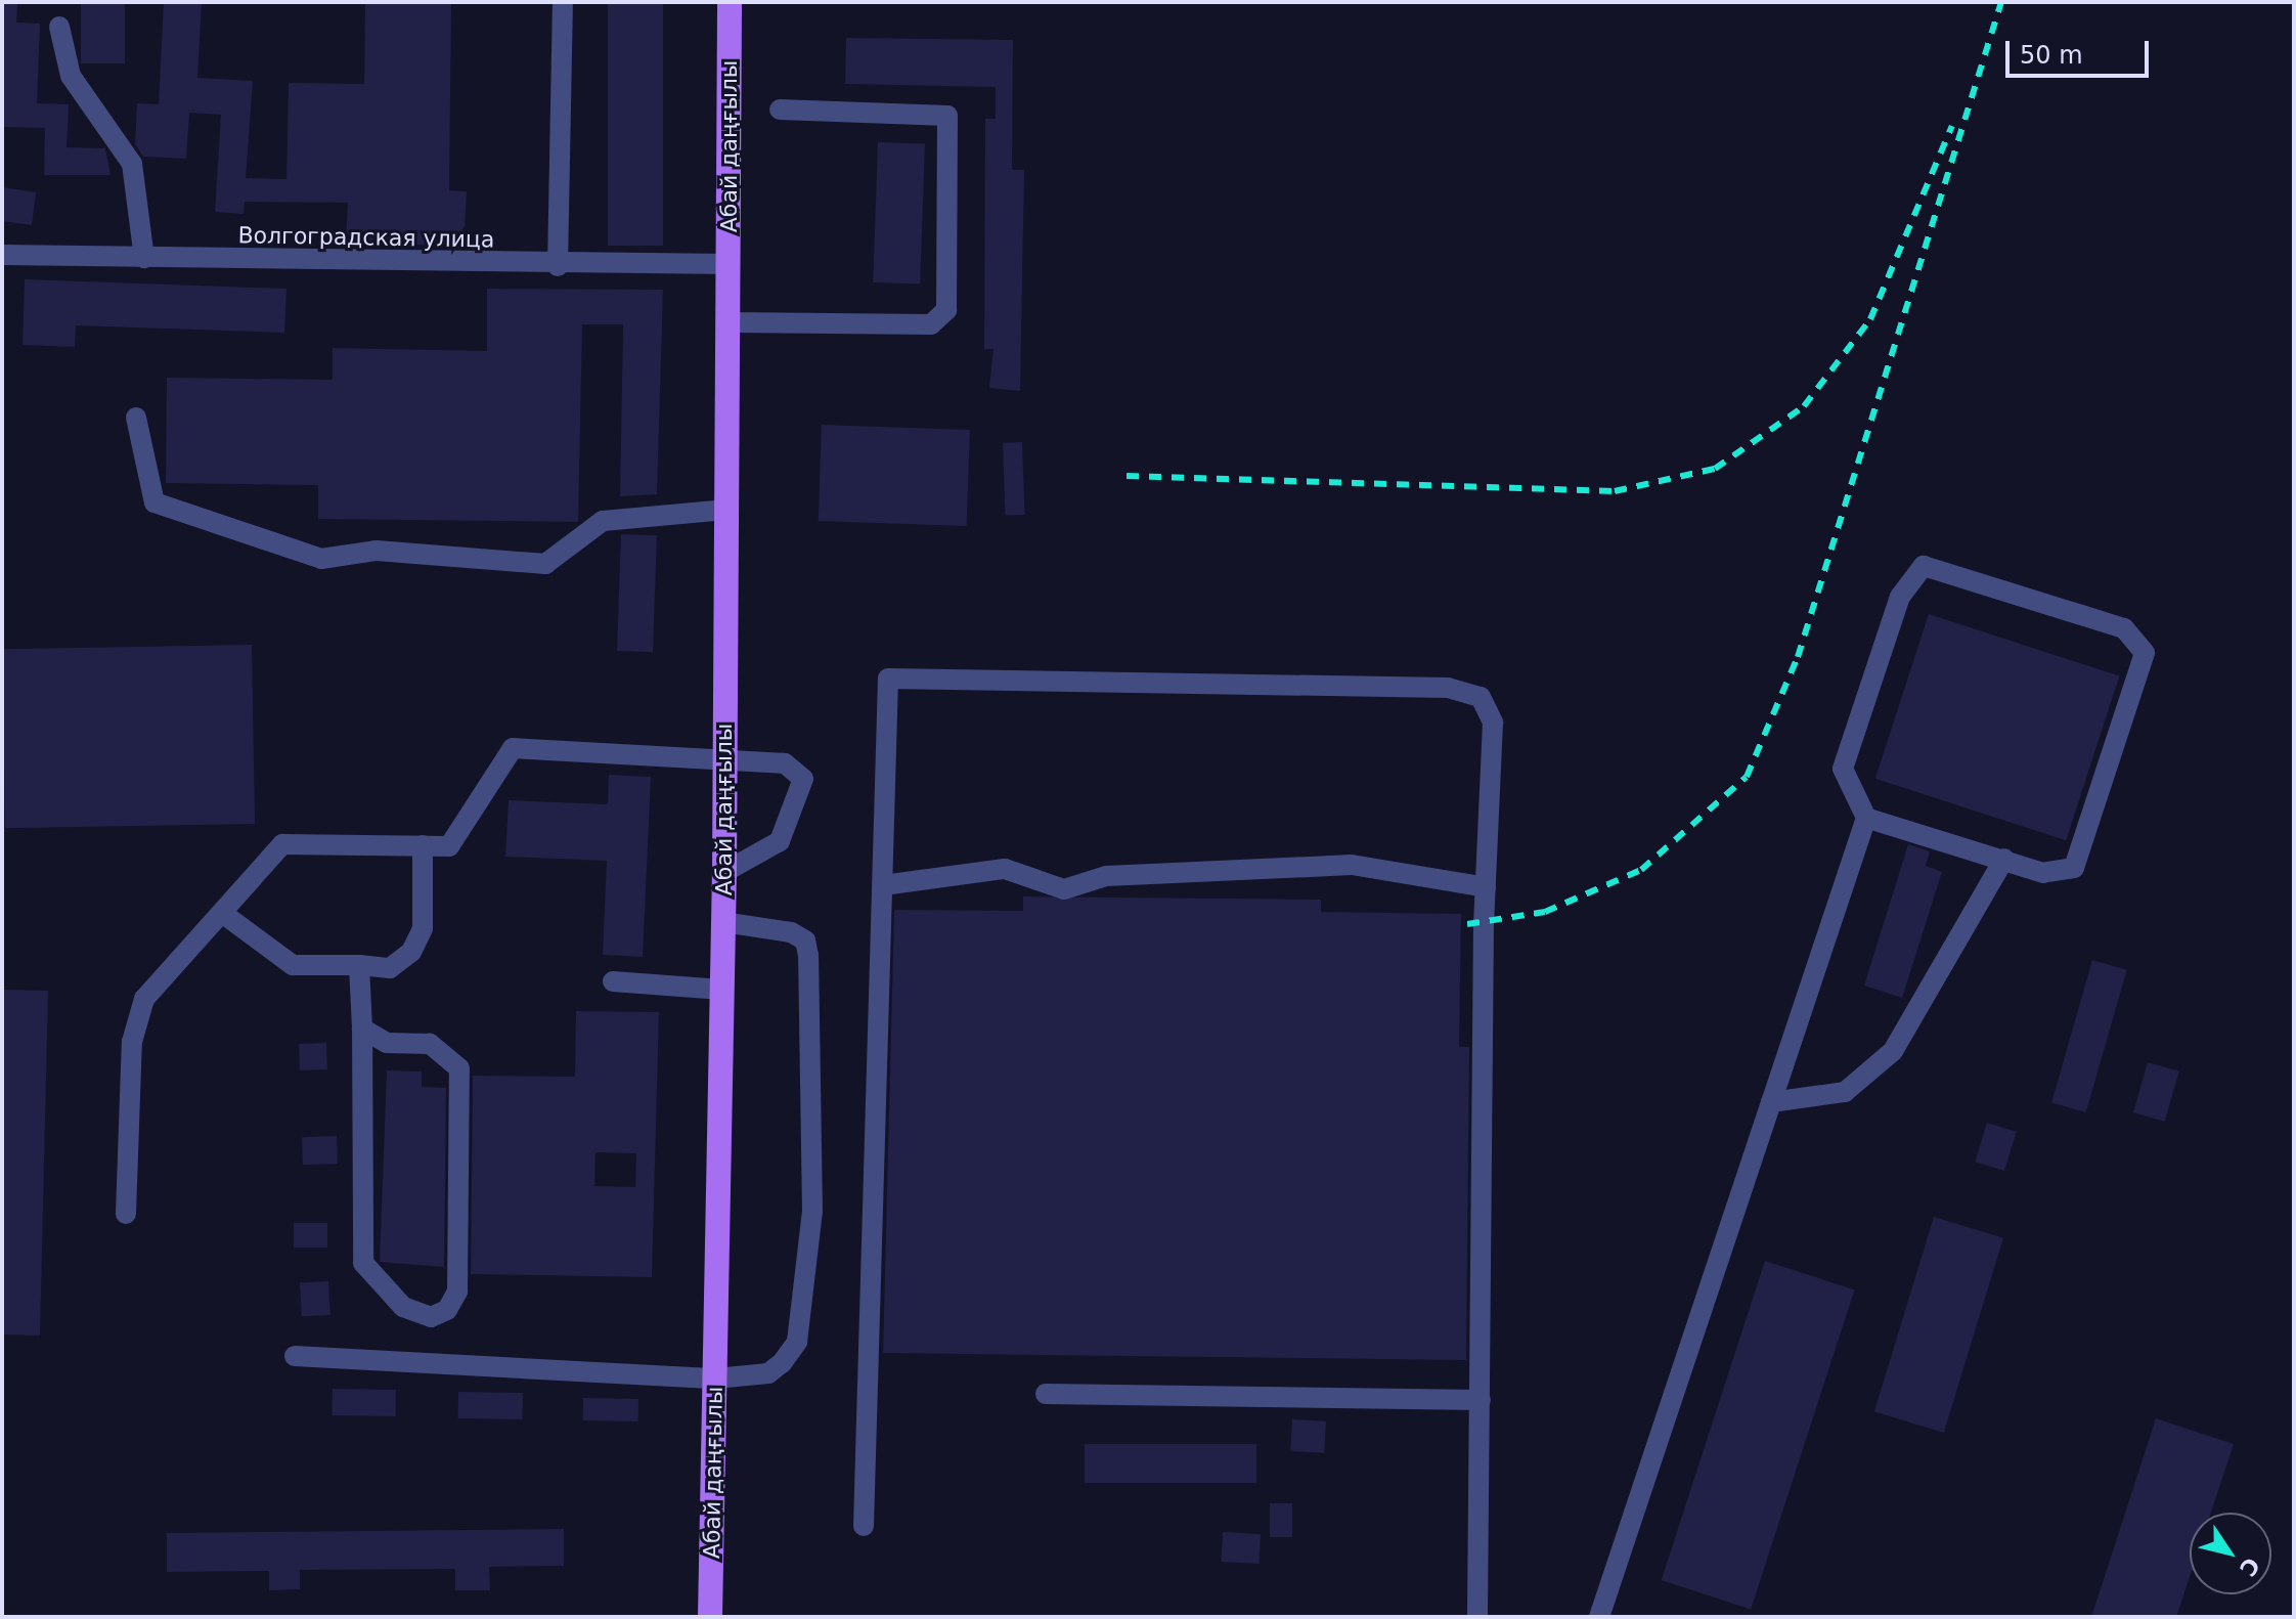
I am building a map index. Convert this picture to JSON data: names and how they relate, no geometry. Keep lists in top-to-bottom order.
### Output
{
  "streets": {
    "main road": ["Абай даңғылы"],
    "street": ["Волгоградская улица"]
  },
  "crossings": [
    ["Абай даңғылы", "Волгоградская улица"]
  ],
  "scale_bar": "50 m",
  "north": "bottom right"
}
